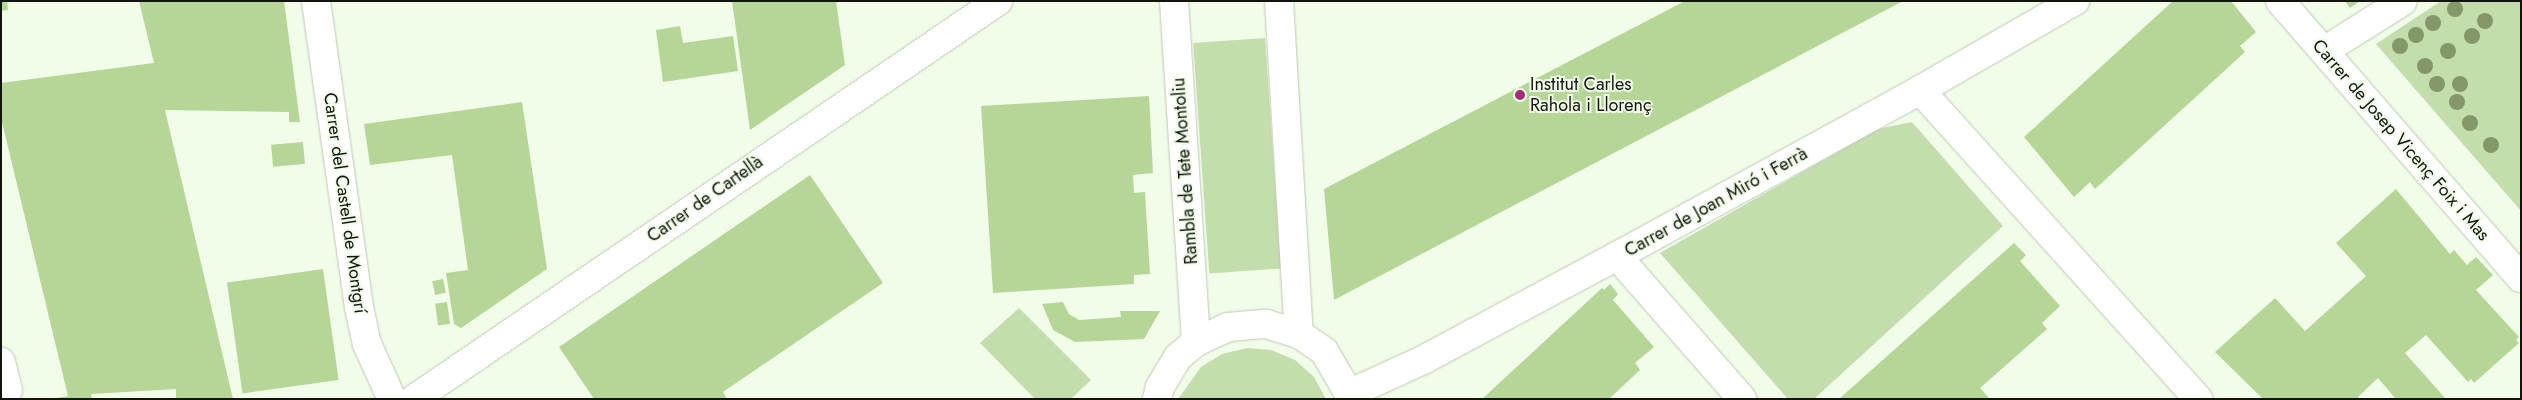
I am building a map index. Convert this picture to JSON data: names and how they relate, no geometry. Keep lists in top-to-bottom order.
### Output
{
  "streets": {
    "street": [
      "Carrer de Josep Vicenç Foix i Mas",
      "Rambla de Tete Montoliu",
      "Carrer de Cartellà",
      "Carrer de Joan Miró i Ferrà",
      "Carrer del Castell de Montgrí"
    ]
  },
  "places": ["Institut Carles Rahola i Llorenç"]
}
